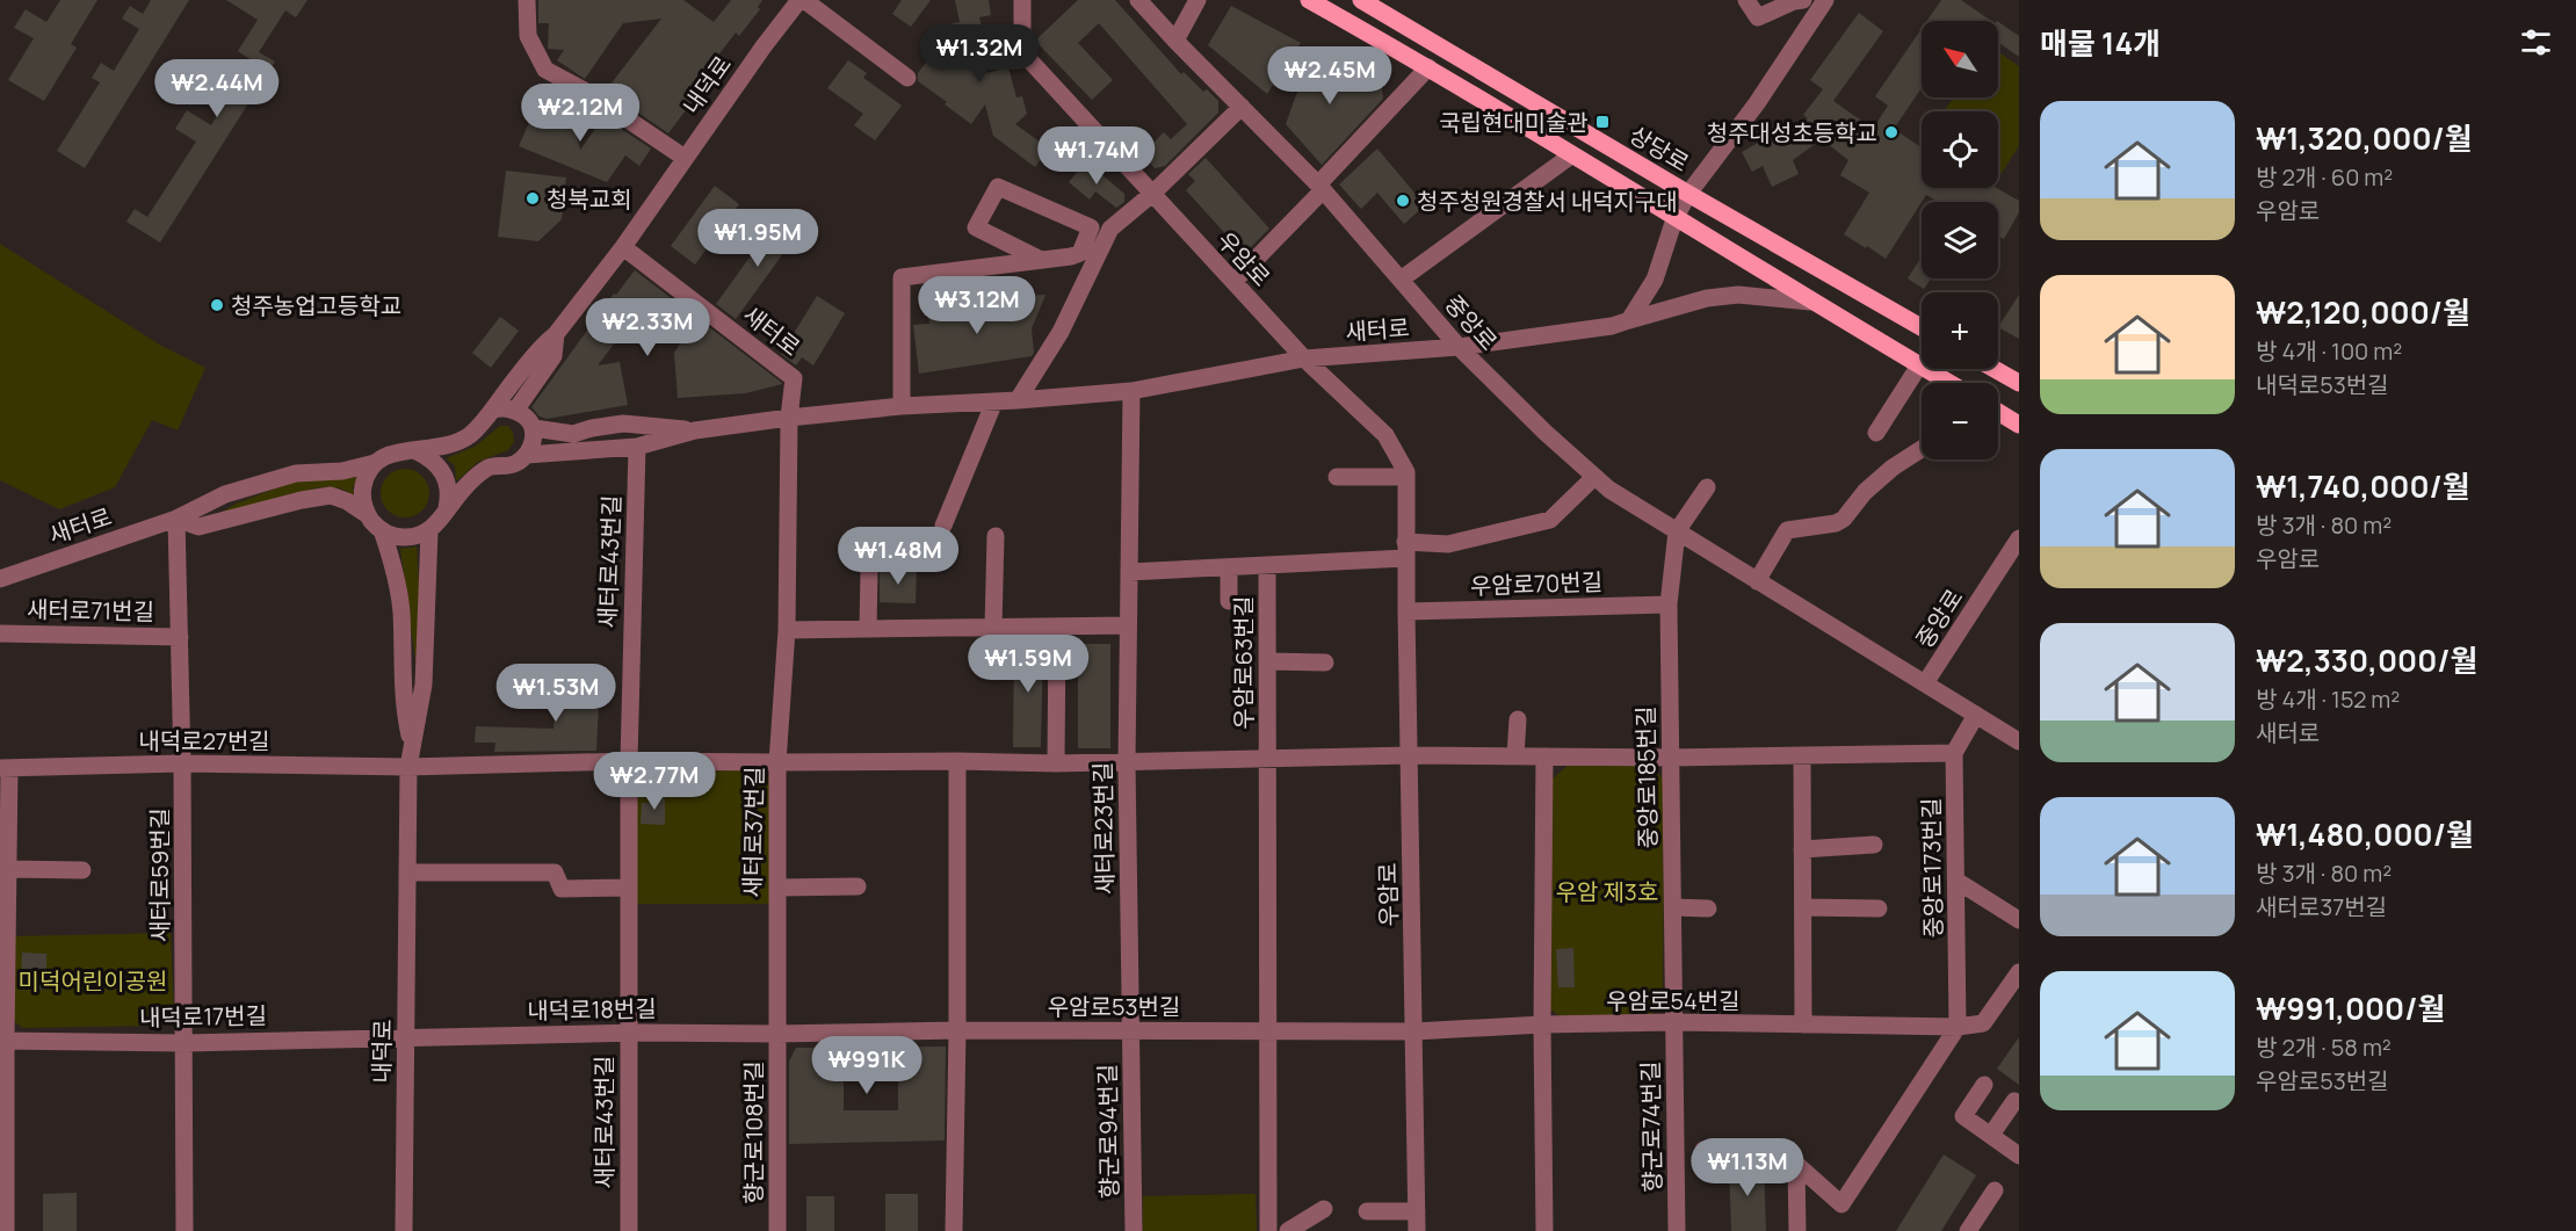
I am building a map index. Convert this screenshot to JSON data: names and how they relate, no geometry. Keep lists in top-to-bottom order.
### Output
{
  "streets": {
    "main road": ["상당로"],
    "street": [
      "내덕로",
      "우암로",
      "중앙로",
      "새터로",
      "새터로43번길",
      "우암로70번길",
      "새터로71번길",
      "우암로63번길",
      "내덕로27번길",
      "중앙로185번길",
      "새터로23번길",
      "새터로37번길",
      "중앙로173번길",
      "새터로59번길",
      "우암로54번길",
      "우암로53번길",
      "내덕로18번길",
      "내덕로17번길",
      "향군로74번길",
      "향군로94번길",
      "향군로108번길"
    ]
  },
  "crossings": [
    ["내덕로", "새터로"],
    ["내덕로", "내덕로27번길"],
    ["내덕로", "내덕로18번길"],
    ["내덕로", "내덕로17번길"],
    ["우암로", "새터로"],
    ["우암로", "우암로70번길"],
    ["우암로", "우암로63번길"],
    ["우암로", "우암로54번길"],
    ["우암로", "우암로53번길"],
    ["중앙로", "새터로"],
    ["중앙로", "중앙로185번길"],
    ["새터로", "새터로23번길"],
    ["새터로", "새터로37번길"],
    ["새터로", "새터로59번길"],
    ["새터로43번길", "우암로63번길"],
    ["새터로43번길", "내덕로27번길"],
    ["새터로43번길", "내덕로18번길"],
    ["우암로70번길", "중앙로185번길"],
    ["새터로71번길", "새터로59번길"],
    ["우암로63번길", "내덕로27번길"],
    ["우암로63번길", "중앙로185번길"],
    ["우암로63번길", "새터로23번길"],
    ["우암로63번길", "새터로37번길"],
    ["우암로63번길", "중앙로173번길"],
    ["우암로63번길", "우암로53번길"],
    ["내덕로27번길", "새터로59번길"],
    ["중앙로185번길", "우암로54번길"],
    ["중앙로185번길", "향군로74번길"],
    ["새터로23번길", "우암로53번길"],
    ["새터로23번길", "향군로94번길"],
    ["새터로37번길", "우암로53번길"],
    ["새터로37번길", "내덕로18번길"],
    ["새터로37번길", "향군로108번길"],
    ["중앙로173번길", "우암로54번길"],
    ["새터로59번길", "내덕로17번길"],
    ["우암로54번길", "우암로53번길"],
    ["우암로54번길", "향군로74번길"],
    ["우암로53번길", "내덕로18번길"],
    ["우암로53번길", "향군로94번길"],
    ["우암로53번길", "향군로108번길"],
    ["내덕로18번길", "내덕로17번길"],
    ["내덕로18번길", "향군로108번길"]
  ],
  "parks": ["우암 제3호", "미덕어린이공원"],
  "places": {
    "transit": ["국립현대미술관"],
    "other": [
      "청주대성초등학교",
      "청북교회",
      "청주청원경찰서 내덕지구대",
      "청주농업고등학교"
    ]
  },
  "north": "top left",
  "page": {
    "heading": "매물 14개",
    "map_buttons": ["+", "−"],
    "price": [
      "₩1.32M",
      "₩2.45M",
      "₩2.44M",
      "₩2.12M",
      "₩1.74M",
      "₩1.95M",
      "₩3.12M",
      "₩2.33M",
      "₩1.48M",
      "₩1.59M",
      "₩1.53M",
      "₩2.77M",
      "₩991K",
      "₩1.13M"
    ],
    "list": [
      {
        "name": "₩1,320,000/월",
        "note": "방 2개 · 60 m² · 우암로"
      },
      {
        "name": "₩2,120,000/월",
        "note": "방 4개 · 100 m² · 내덕로53번길"
      },
      {
        "name": "₩1,740,000/월",
        "note": "방 3개 · 80 m² · 우암로"
      },
      {
        "name": "₩2,330,000/월",
        "note": "방 4개 · 152 m² · 새터로"
      },
      {
        "name": "₩1,480,000/월",
        "note": "방 3개 · 80 m² · 새터로37번길"
      },
      {
        "name": "₩991,000/월",
        "note": "방 2개 · 58 m² · 우암로53번길"
      }
    ]
  }
}
